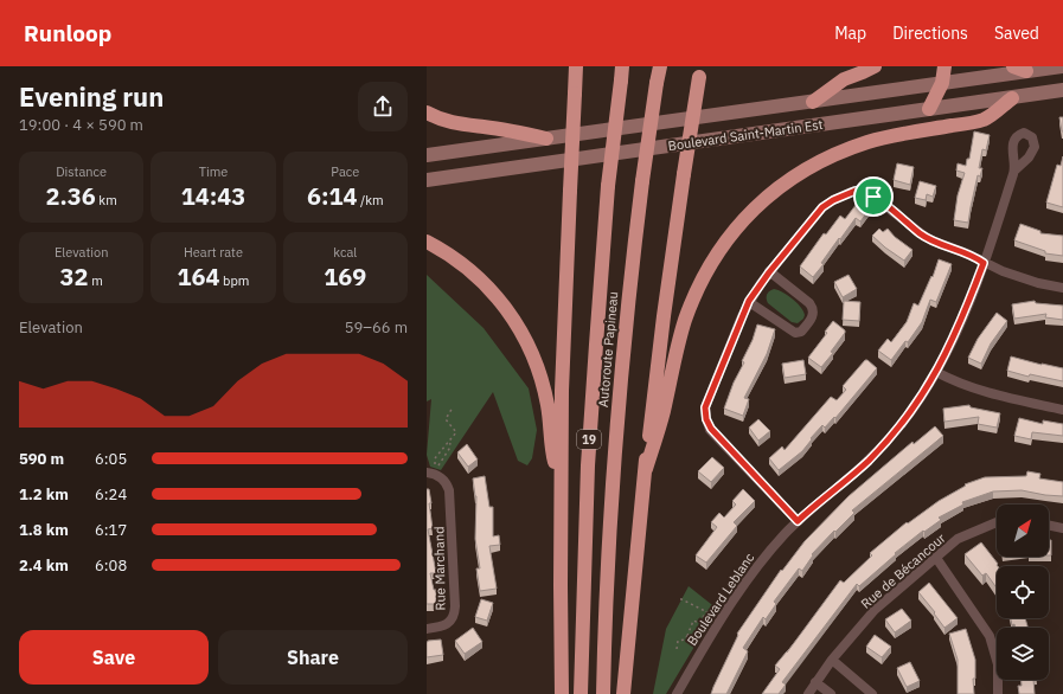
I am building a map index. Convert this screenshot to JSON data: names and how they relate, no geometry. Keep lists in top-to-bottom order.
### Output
{
  "streets": {
    "highway": ["Autoroute Papineau", "19"],
    "main road": ["Boulevard Saint-Martin Est"],
    "street": ["Rue Marchand", "Rue de Bécancour", "Boulevard Leblanc"]
  },
  "north": "top right",
  "page": {
    "header": "Runloop",
    "nav": ["Map", "Directions", "Saved"],
    "heading": ["Evening run", "19:00 · 4 × 590 m"],
    "stats": [
      ["Distance", "2.36 km"],
      ["Time", "14:43"],
      ["Pace", "6:14 /km"],
      ["Elevation", "32 m"],
      ["Heart rate", "164 bpm"],
      ["kcal", "169"]
    ],
    "chart": ["Elevation", "59–66 m"],
    "list": [
      {
        "name": "590 m",
        "note": "6:05"
      },
      {
        "name": "1.2 km",
        "note": "6:24"
      },
      {
        "name": "1.8 km",
        "note": "6:17"
      },
      {
        "name": "2.4 km",
        "note": "6:08"
      }
    ],
    "buttons": ["Save", "Share"]
  }
}
